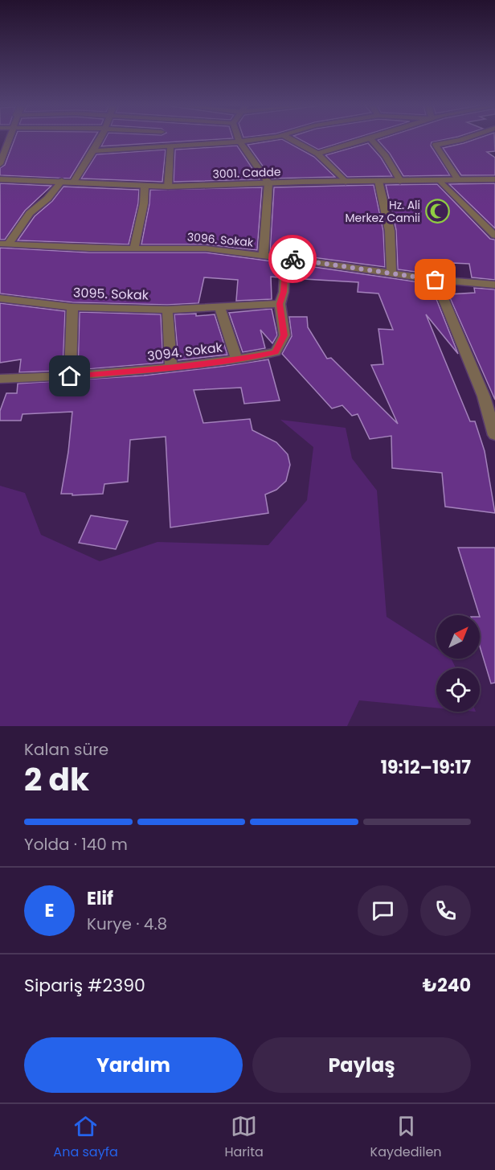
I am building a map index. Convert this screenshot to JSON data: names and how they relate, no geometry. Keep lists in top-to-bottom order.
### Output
{
  "streets": {
    "street": [
      "3001. Cadde",
      "3096. Sokak",
      "3095. Sokak",
      "3094. Sokak"
    ]
  },
  "crossings": [
    ["3096. Sokak", "3094. Sokak"],
    ["3095. Sokak", "3094. Sokak"]
  ],
  "places": {
    "mosque": ["Hz. Ali Merkez Camii"]
  },
  "north": "top right",
  "page": {
    "heading": ["2 dk", "Kalan süre", "19:12–19:17"],
    "panel": [
      "Elif",
      "Kurye · 4.8",
      "Sipariş #2390",
      "₺240"
    ],
    "bar": "Yolda · 140 m",
    "round": "E",
    "buttons": ["Yardım", "Paylaş"],
    "tabs": ["Ana sayfa", "Harita", "Kaydedilen"]
  }
}
